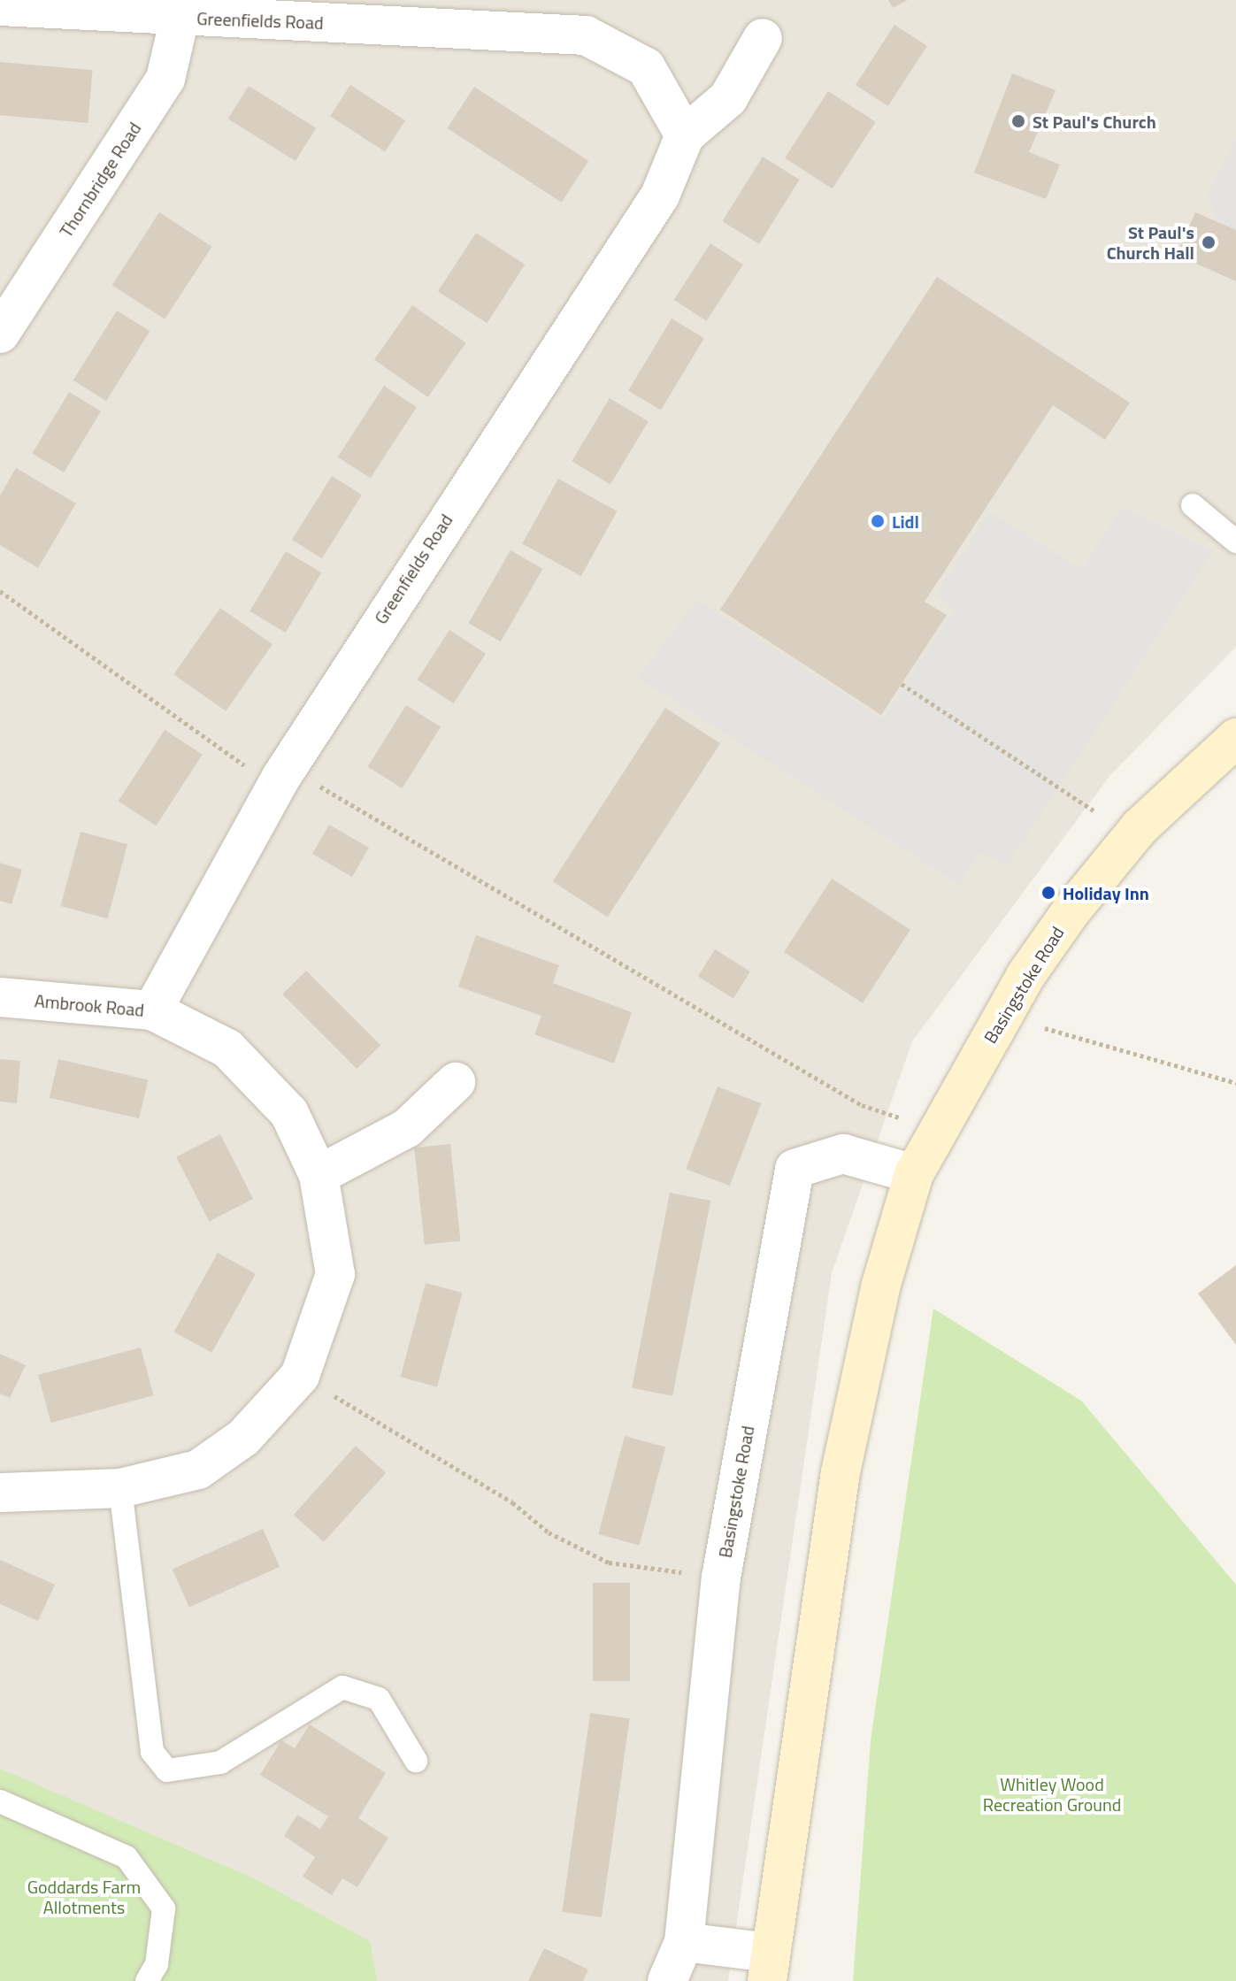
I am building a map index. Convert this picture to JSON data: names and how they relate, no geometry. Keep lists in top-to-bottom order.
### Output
{
  "streets": {
    "main road": ["Basingstoke Road"],
    "street": ["Greenfields Road", "Thornbridge Road", "Ambrook Road"]
  },
  "crossings": [
    ["Greenfields Road", "Thornbridge Road"],
    ["Greenfields Road", "Ambrook Road"]
  ],
  "parks": ["Whitley Wood Recreation Ground", "Goddards Farm Allotments"],
  "places": [
    "St Paul's Church",
    "St Paul's Church Hall",
    "Lidl",
    "Holiday Inn"
  ]
}
